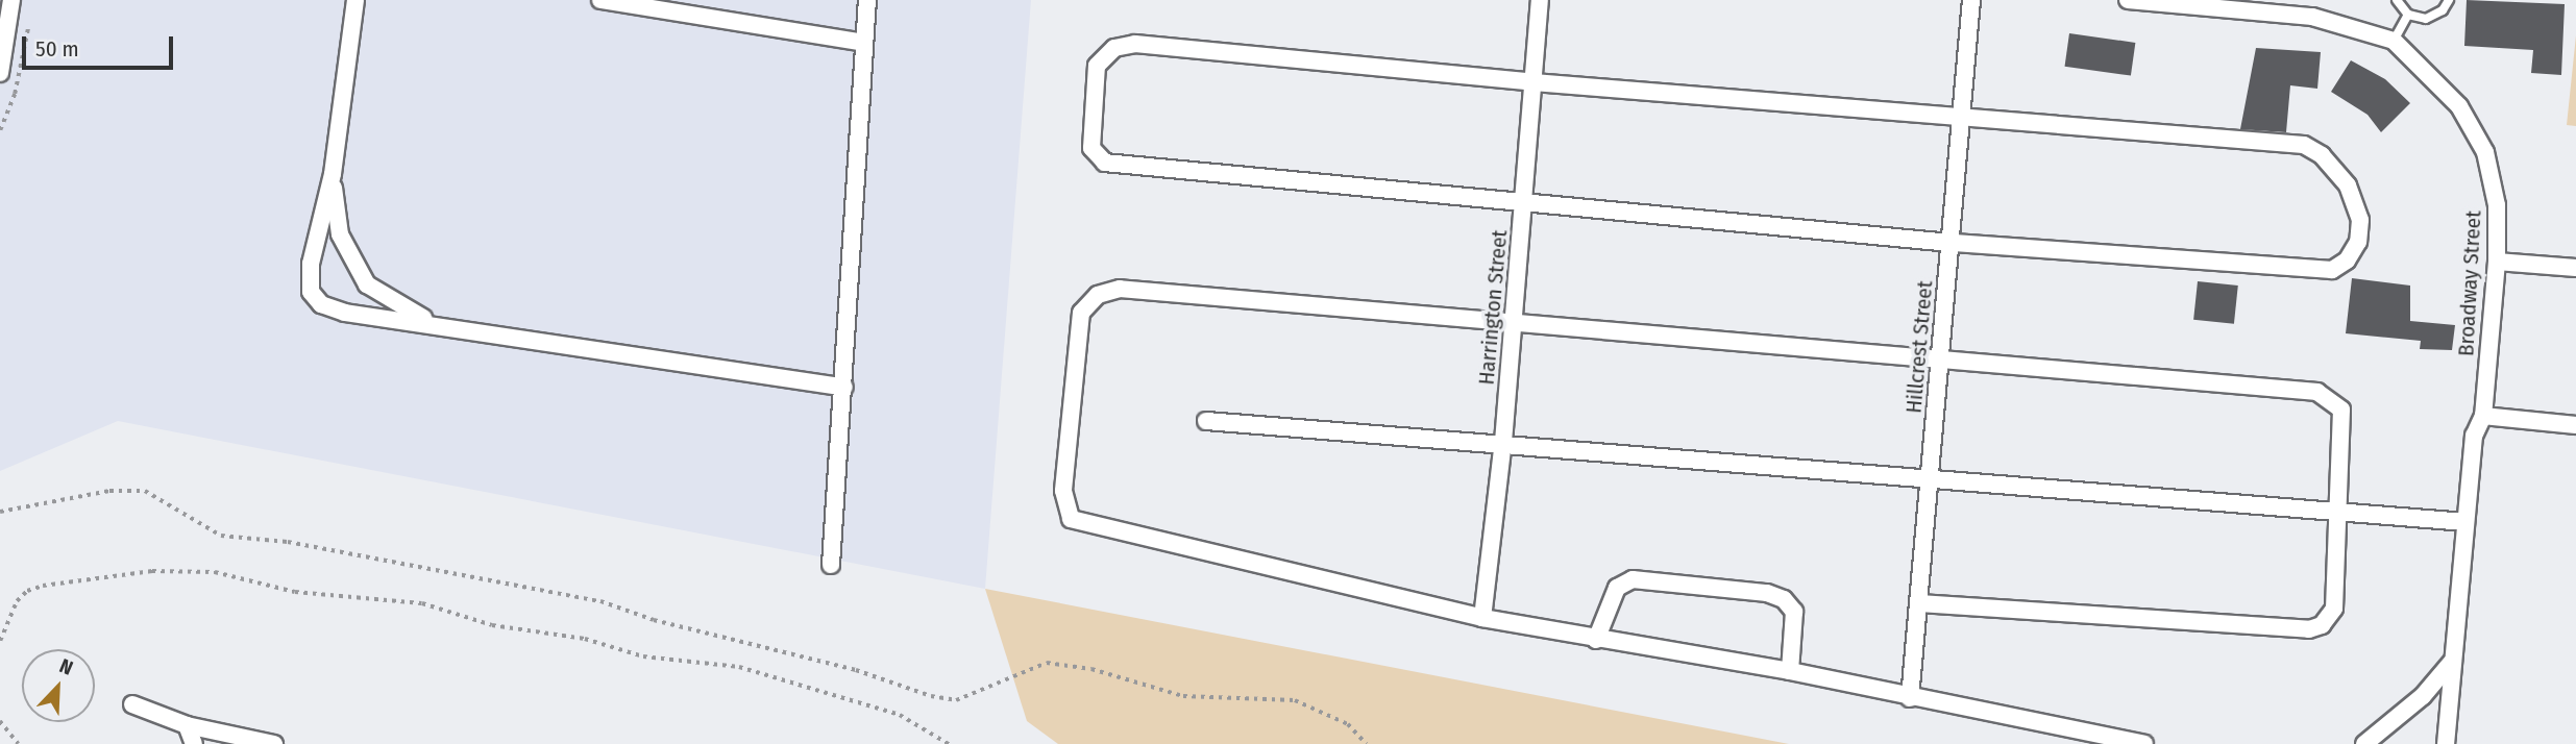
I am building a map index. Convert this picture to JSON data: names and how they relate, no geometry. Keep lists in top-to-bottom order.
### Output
{
  "streets": {
    "street": ["Broadway Street", "Harrington Street", "Hillcrest Street"]
  },
  "scale_bar": "50 m",
  "north": "top right"
}
